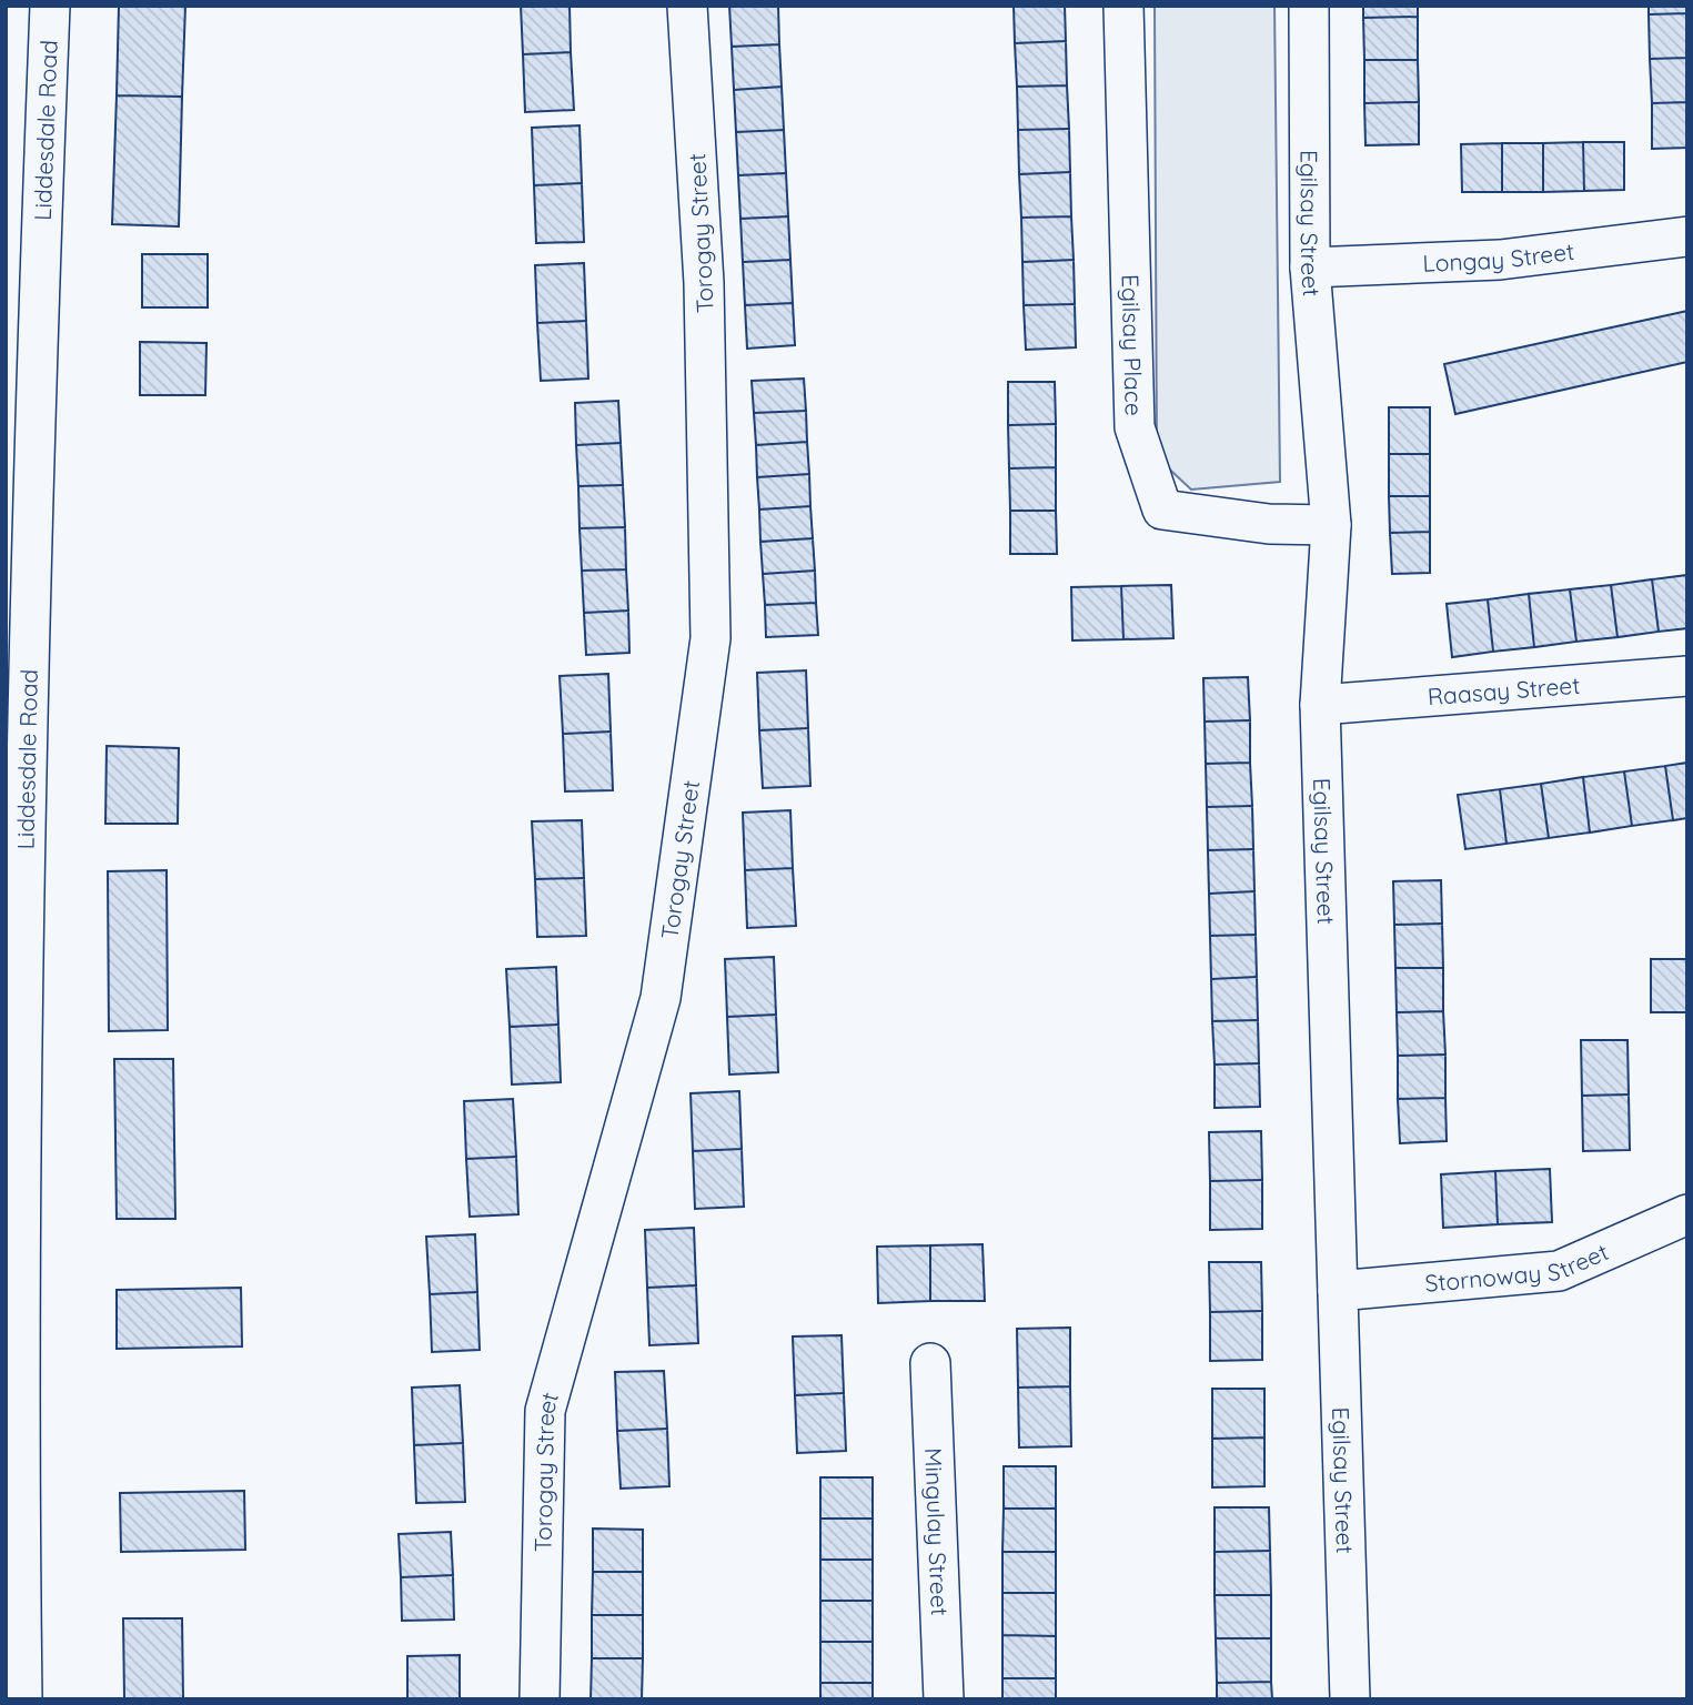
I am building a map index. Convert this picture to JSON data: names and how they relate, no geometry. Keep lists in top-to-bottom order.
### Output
{
  "streets": {
    "street": [
      "Liddesdale Road",
      "Egilsay Street",
      "Torogay Street",
      "Longay Street",
      "Egilsay Place",
      "Raasay Street",
      "Stornoway Street",
      "Mingulay Street"
    ]
  },
  "crossings": [
    ["Egilsay Street", "Longay Street"],
    ["Egilsay Street", "Egilsay Place"],
    ["Egilsay Street", "Raasay Street"],
    ["Egilsay Street", "Stornoway Street"]
  ]
}
